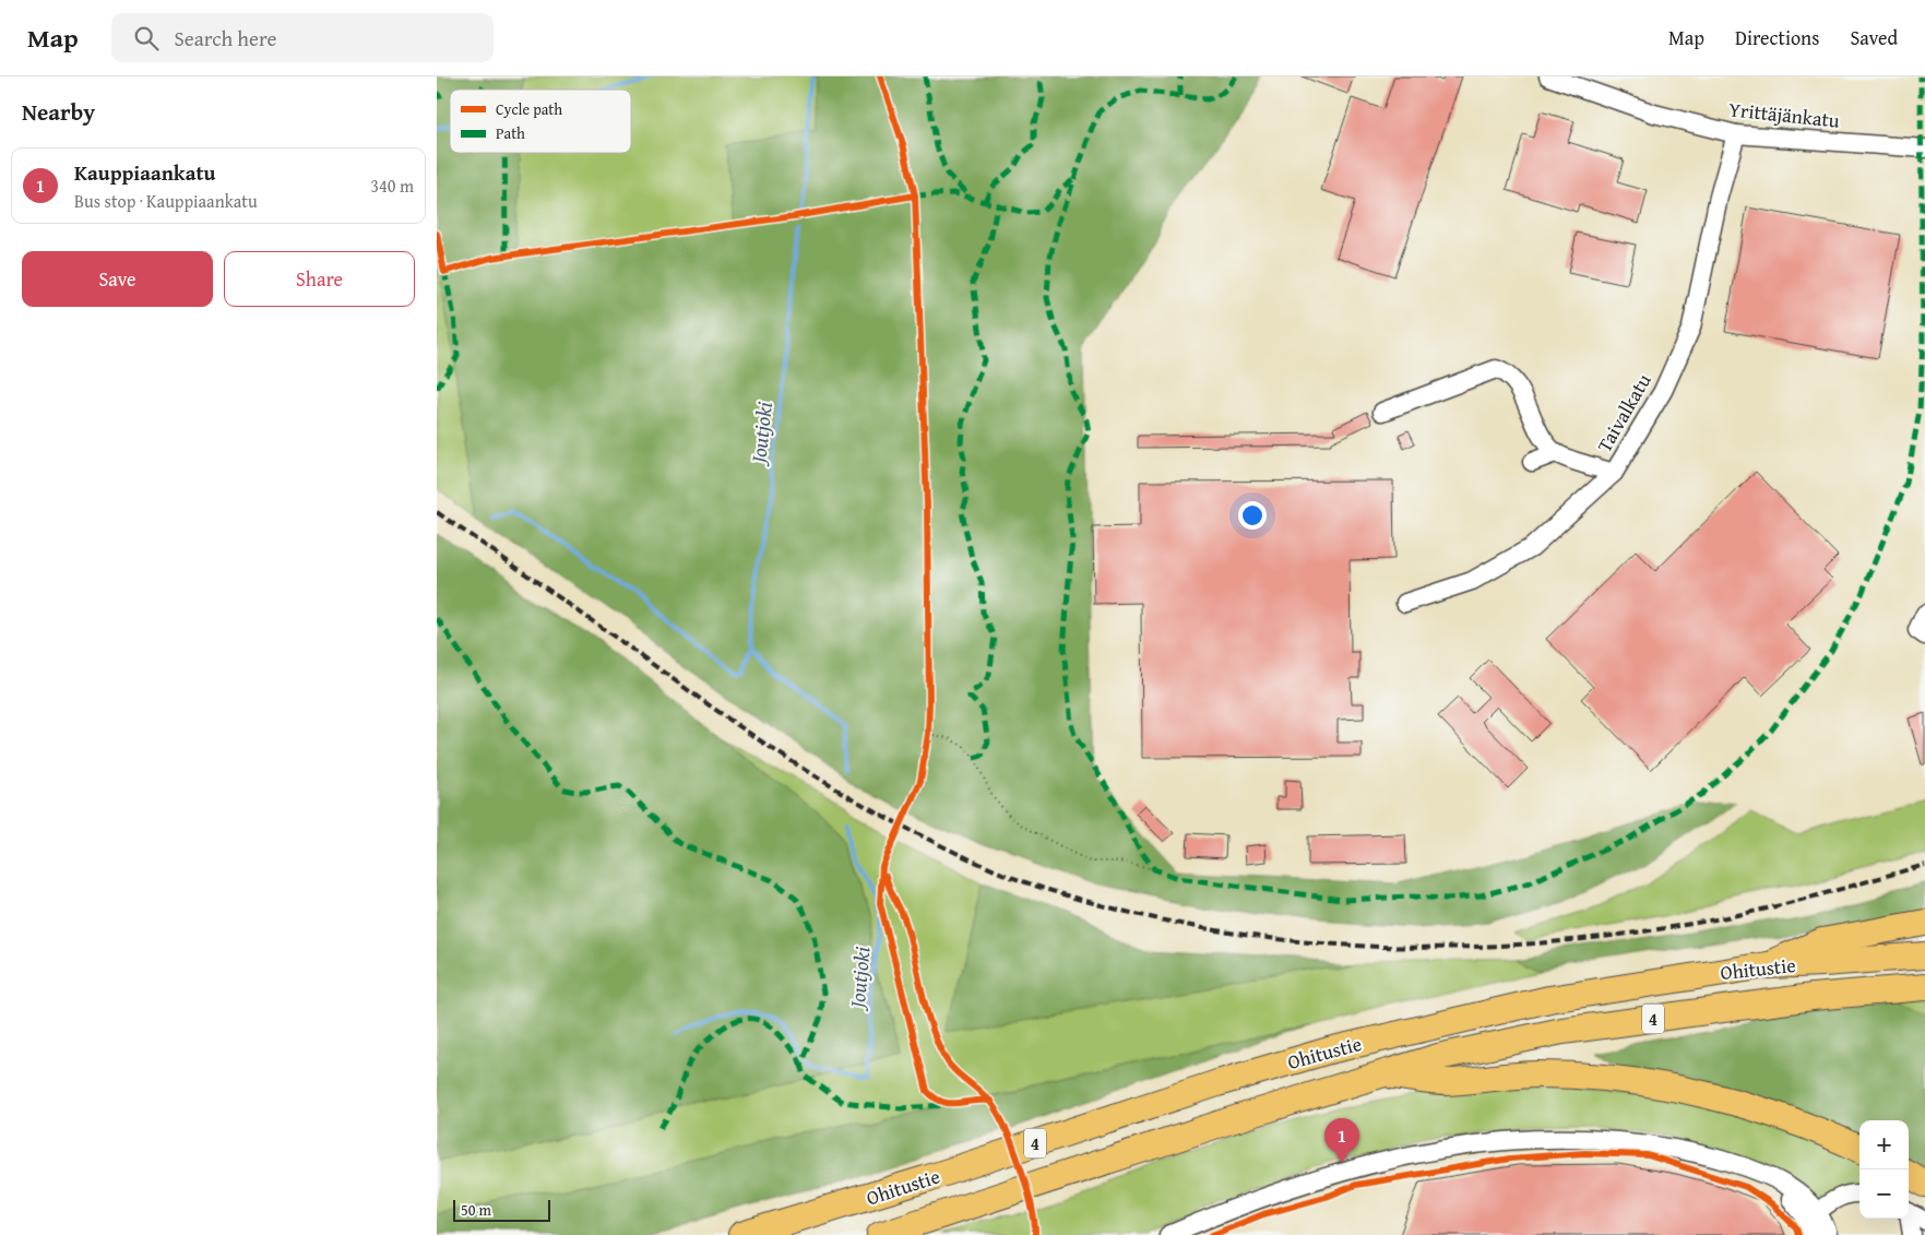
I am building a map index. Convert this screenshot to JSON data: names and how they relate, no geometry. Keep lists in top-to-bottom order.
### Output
{
  "streets": {
    "highway": ["Ohitustie", "4"],
    "street": ["Yrittäjänkatu", "Taivalkatu"]
  },
  "crossings": [
    ["Yrittäjänkatu", "Taivalkatu"]
  ],
  "water": ["Joutjoki"],
  "legend": ["Cycle path", "Path"],
  "scale_bar": "50 m",
  "page": {
    "header": "Map",
    "search": "Search here",
    "nav": ["Map", "Directions", "Saved"],
    "heading": "Nearby",
    "list": [
      {
        "mark": "1",
        "name": "Kauppiaankatu",
        "note": "Bus stop · Kauppiaankatu",
        "value": "340 m"
      }
    ],
    "buttons": ["Save", "Share"],
    "pins": "1",
    "map_buttons": ["+", "−"],
    "scale": "50 m"
  }
}
